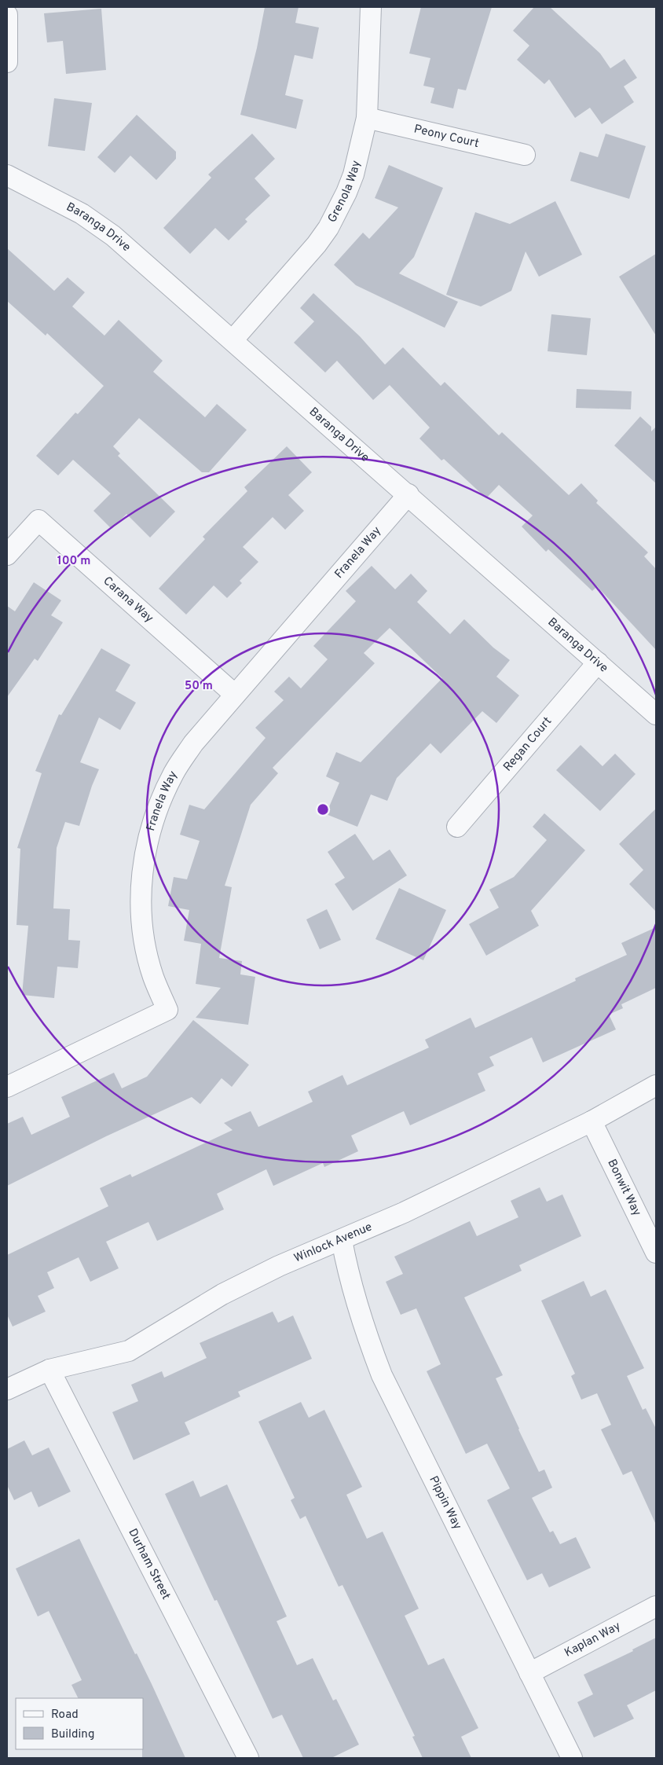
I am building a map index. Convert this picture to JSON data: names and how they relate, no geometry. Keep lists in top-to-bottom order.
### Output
{
  "streets": {
    "street": [
      "Peony Court",
      "Grenola Way",
      "Baranga Drive",
      "Franela Way",
      "Carana Way",
      "Regan Court",
      "Bonwit Way",
      "Winlock Avenue",
      "Pippin Way",
      "Durham Street",
      "Kaplan Way"
    ]
  },
  "crossings": [
    ["Peony Court", "Grenola Way"],
    ["Grenola Way", "Baranga Drive"],
    ["Baranga Drive", "Franela Way"],
    ["Baranga Drive", "Regan Court"],
    ["Franela Way", "Carana Way"],
    ["Bonwit Way", "Winlock Avenue"],
    ["Winlock Avenue", "Pippin Way"],
    ["Winlock Avenue", "Durham Street"],
    ["Pippin Way", "Kaplan Way"]
  ],
  "legend": ["Road", "Building"],
  "rings": ["100 m", "50 m"]
}
